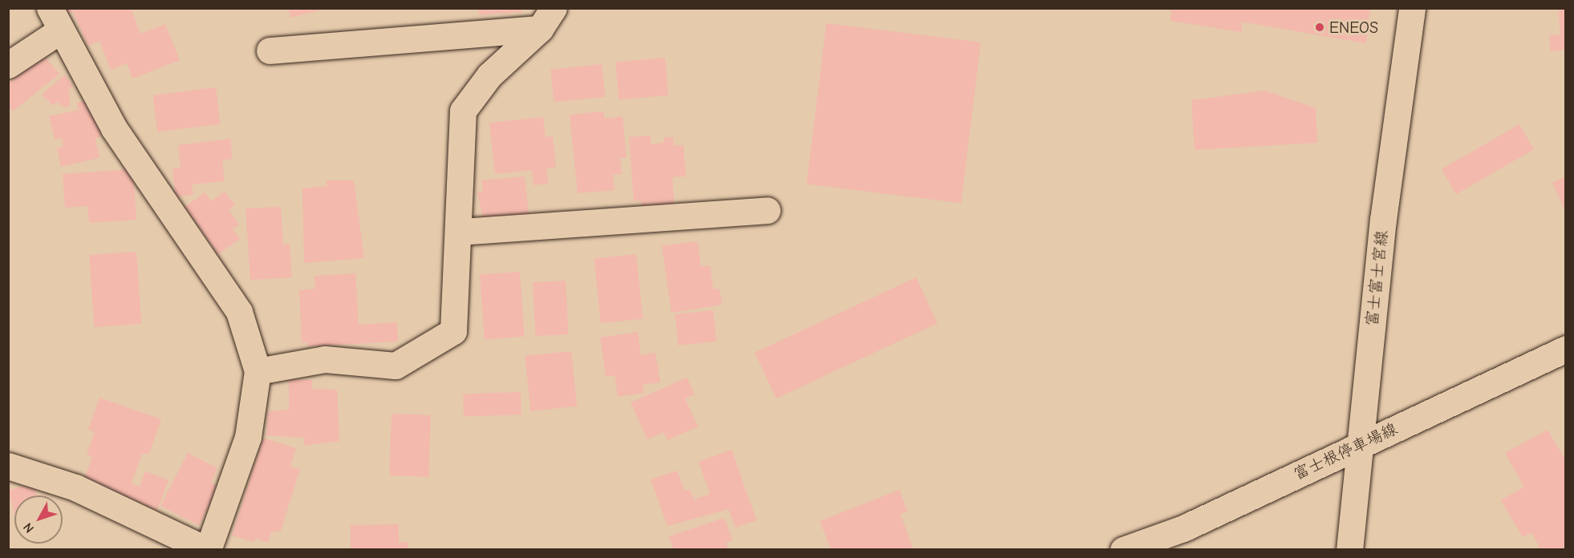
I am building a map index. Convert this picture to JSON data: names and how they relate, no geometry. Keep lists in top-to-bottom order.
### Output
{
  "streets": {
    "street": ["富士富士宮線", "富士根停車場線"]
  },
  "crossings": [
    ["富士富士宮線", "富士根停車場線"]
  ],
  "places": ["ENEOS"],
  "north": "bottom left"
}
